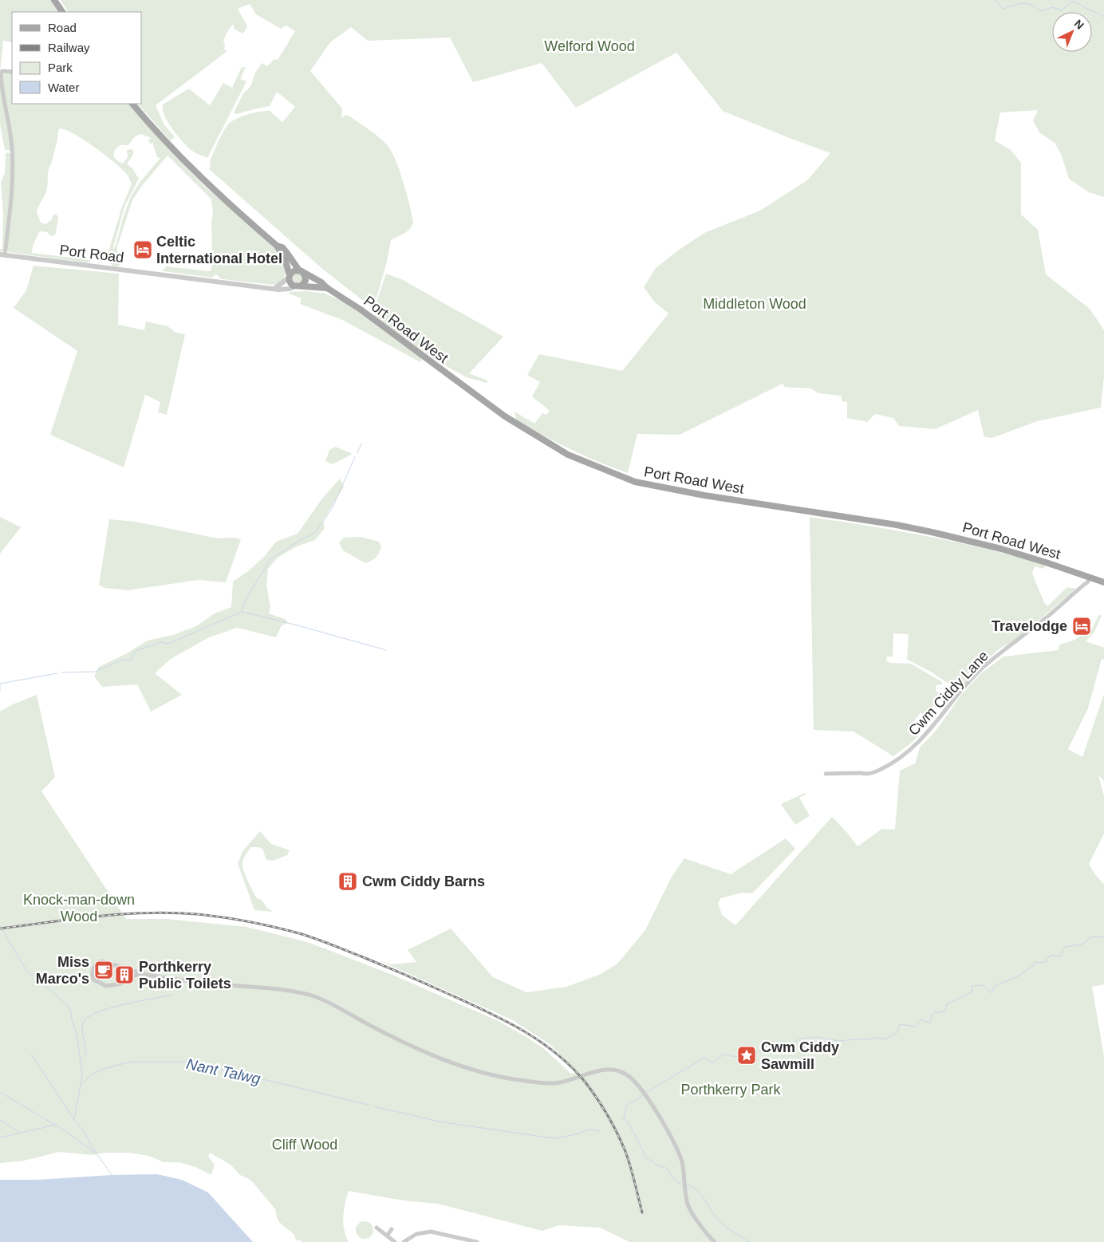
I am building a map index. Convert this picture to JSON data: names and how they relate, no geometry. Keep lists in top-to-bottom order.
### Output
{
  "streets": {
    "main road": ["Port Road West"],
    "street": ["Port Road", "Cwm Ciddy Lane"]
  },
  "crossings": [
    ["Port Road", "Port Road West"],
    ["Port Road West", "Cwm Ciddy Lane"]
  ],
  "water": ["Nant Talwg"],
  "parks": [
    "Welford Wood",
    "Middleton Wood",
    "Knock-man-down Wood",
    "Porthkerry Park",
    "Cliff Wood"
  ],
  "places": {
    "hotel": ["Celtic International Hotel", "Travelodge"],
    "building": ["Cwm Ciddy Barns", "Porthkerry Public Toilets"],
    "cafe": ["Miss Marco's"],
    "place": ["Cwm Ciddy Sawmill"]
  },
  "legend": [
    "Road",
    "Railway",
    "Park",
    "Water"
  ],
  "north": "top right"
}
